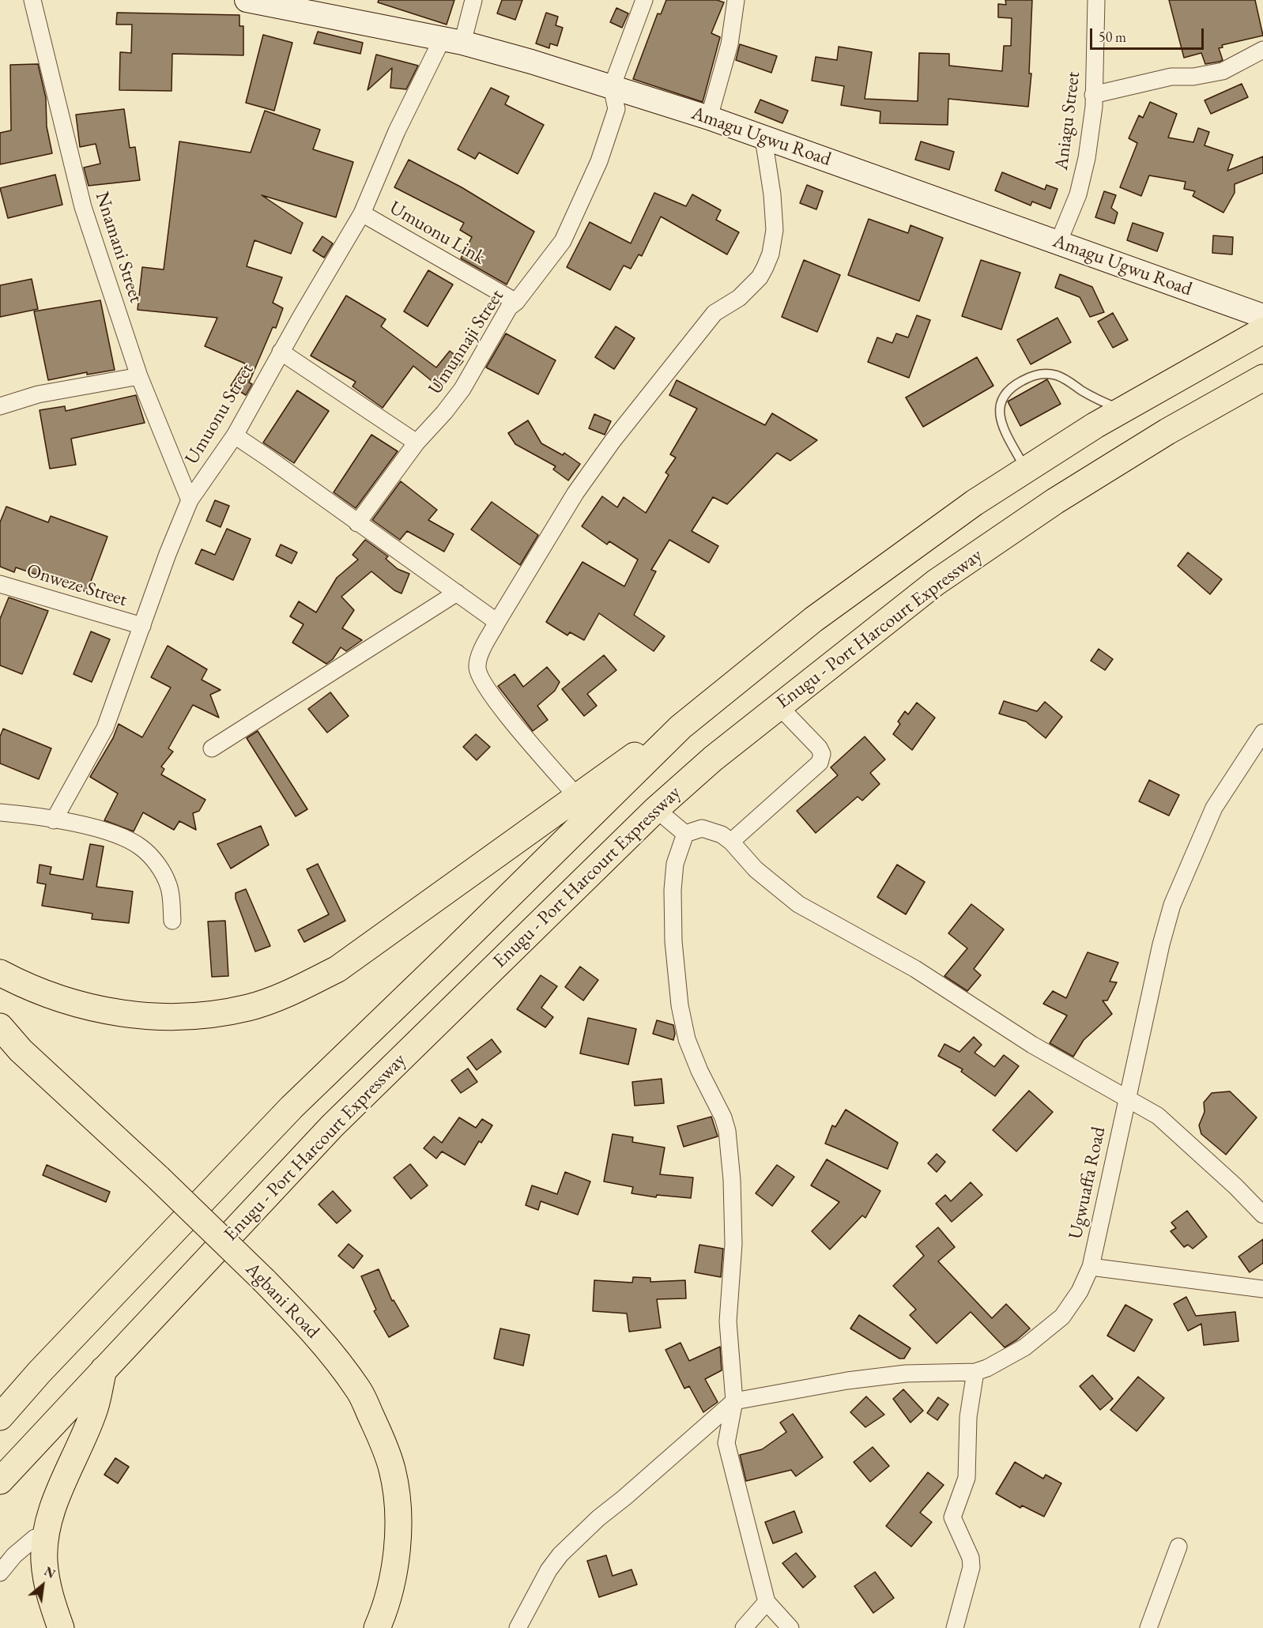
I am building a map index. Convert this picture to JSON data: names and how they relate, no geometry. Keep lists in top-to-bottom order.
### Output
{
  "streets": {
    "main road": ["Enugu - Port Harcourt Expressway", "Agbani Road"],
    "street": [
      "Aniagu Street",
      "Amagu Ugwu Road",
      "Umuonu Link",
      "Nnamani Street",
      "Umunnaji Street",
      "Umuonu Street",
      "Onweze Street",
      "Ugwuaffa Road"
    ]
  },
  "crossings": [
    ["Aniagu Street", "Amagu Ugwu Road"],
    ["Amagu Ugwu Road", "Umunnaji Street"],
    ["Amagu Ugwu Road", "Umuonu Street"],
    ["Umuonu Link", "Umunnaji Street"],
    ["Umuonu Link", "Umuonu Street"],
    ["Nnamani Street", "Umuonu Street"],
    ["Umuonu Street", "Onweze Street"]
  ],
  "scale_bar": "50 m",
  "north": "top right"
}
